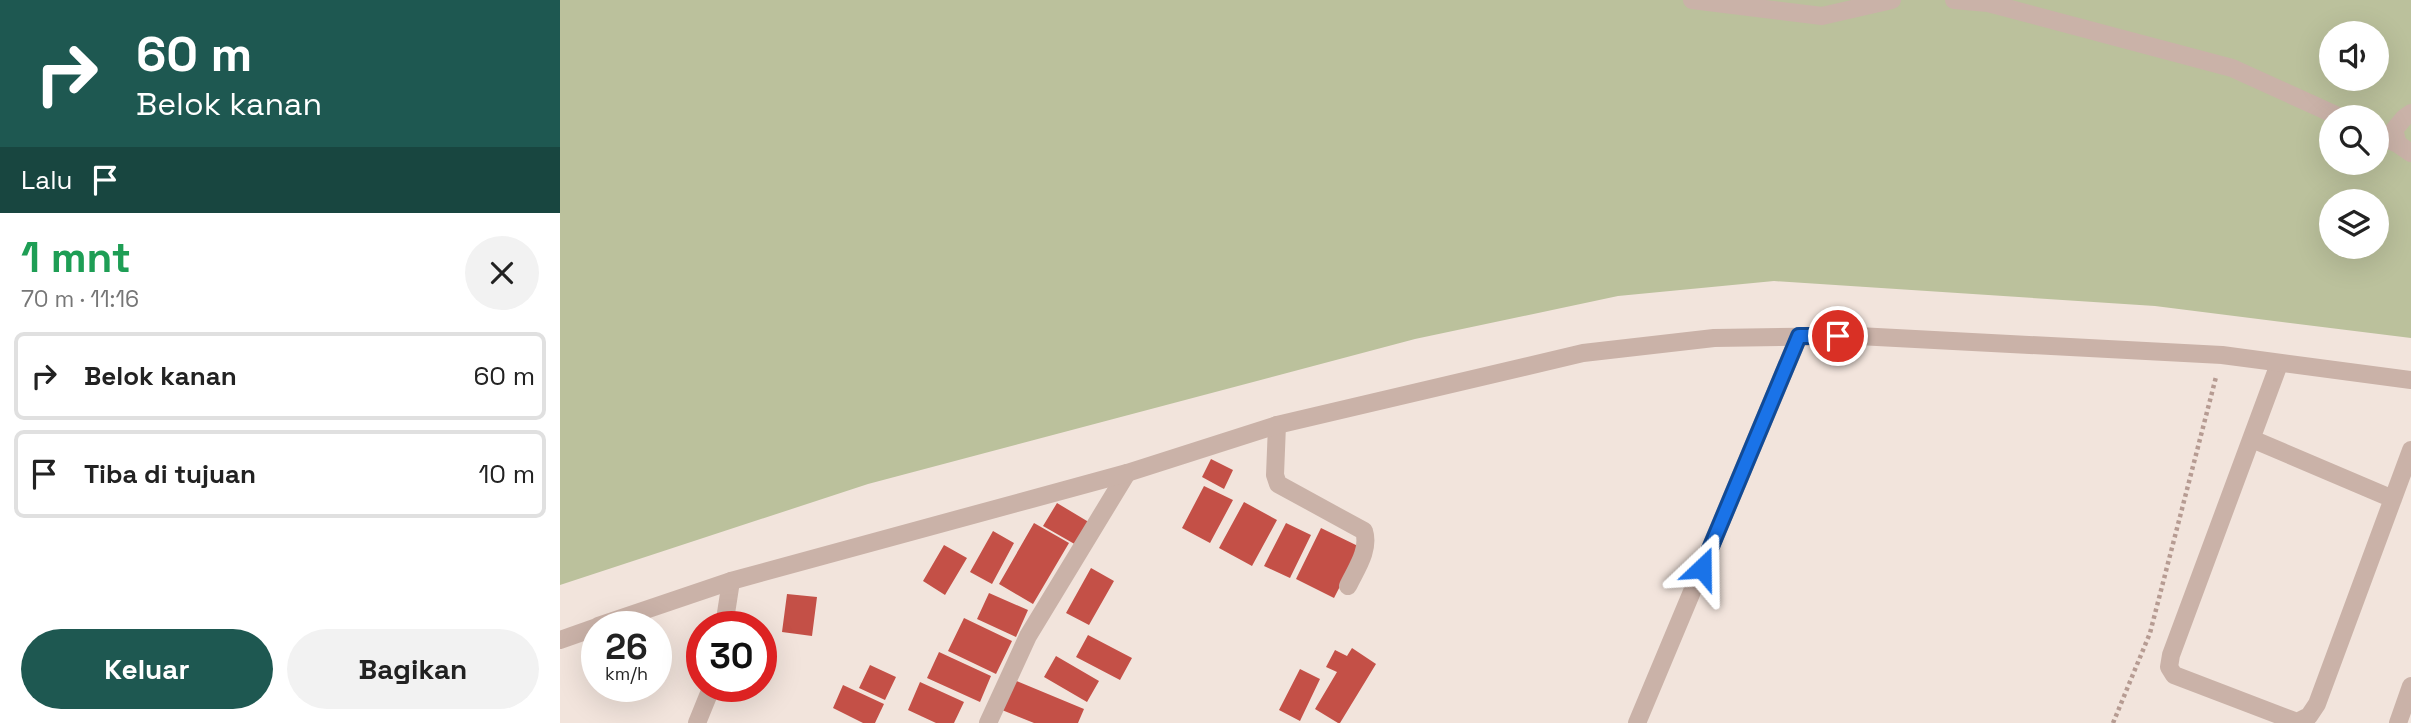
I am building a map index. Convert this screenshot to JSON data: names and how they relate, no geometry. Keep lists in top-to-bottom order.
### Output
{
  "page": {
    "turn": ["60 m", "Belok kanan"],
    "then": "Lalu",
    "heading": ["1 mnt", "70 m · 11:16"],
    "list": [
      {
        "name": "Belok kanan",
        "value": "60 m"
      },
      {
        "name": "Tiba di tujuan",
        "value": "10 m"
      }
    ],
    "speed": "26 km/h",
    "limit": "30",
    "buttons": ["Keluar", "Bagikan"]
  }
}
